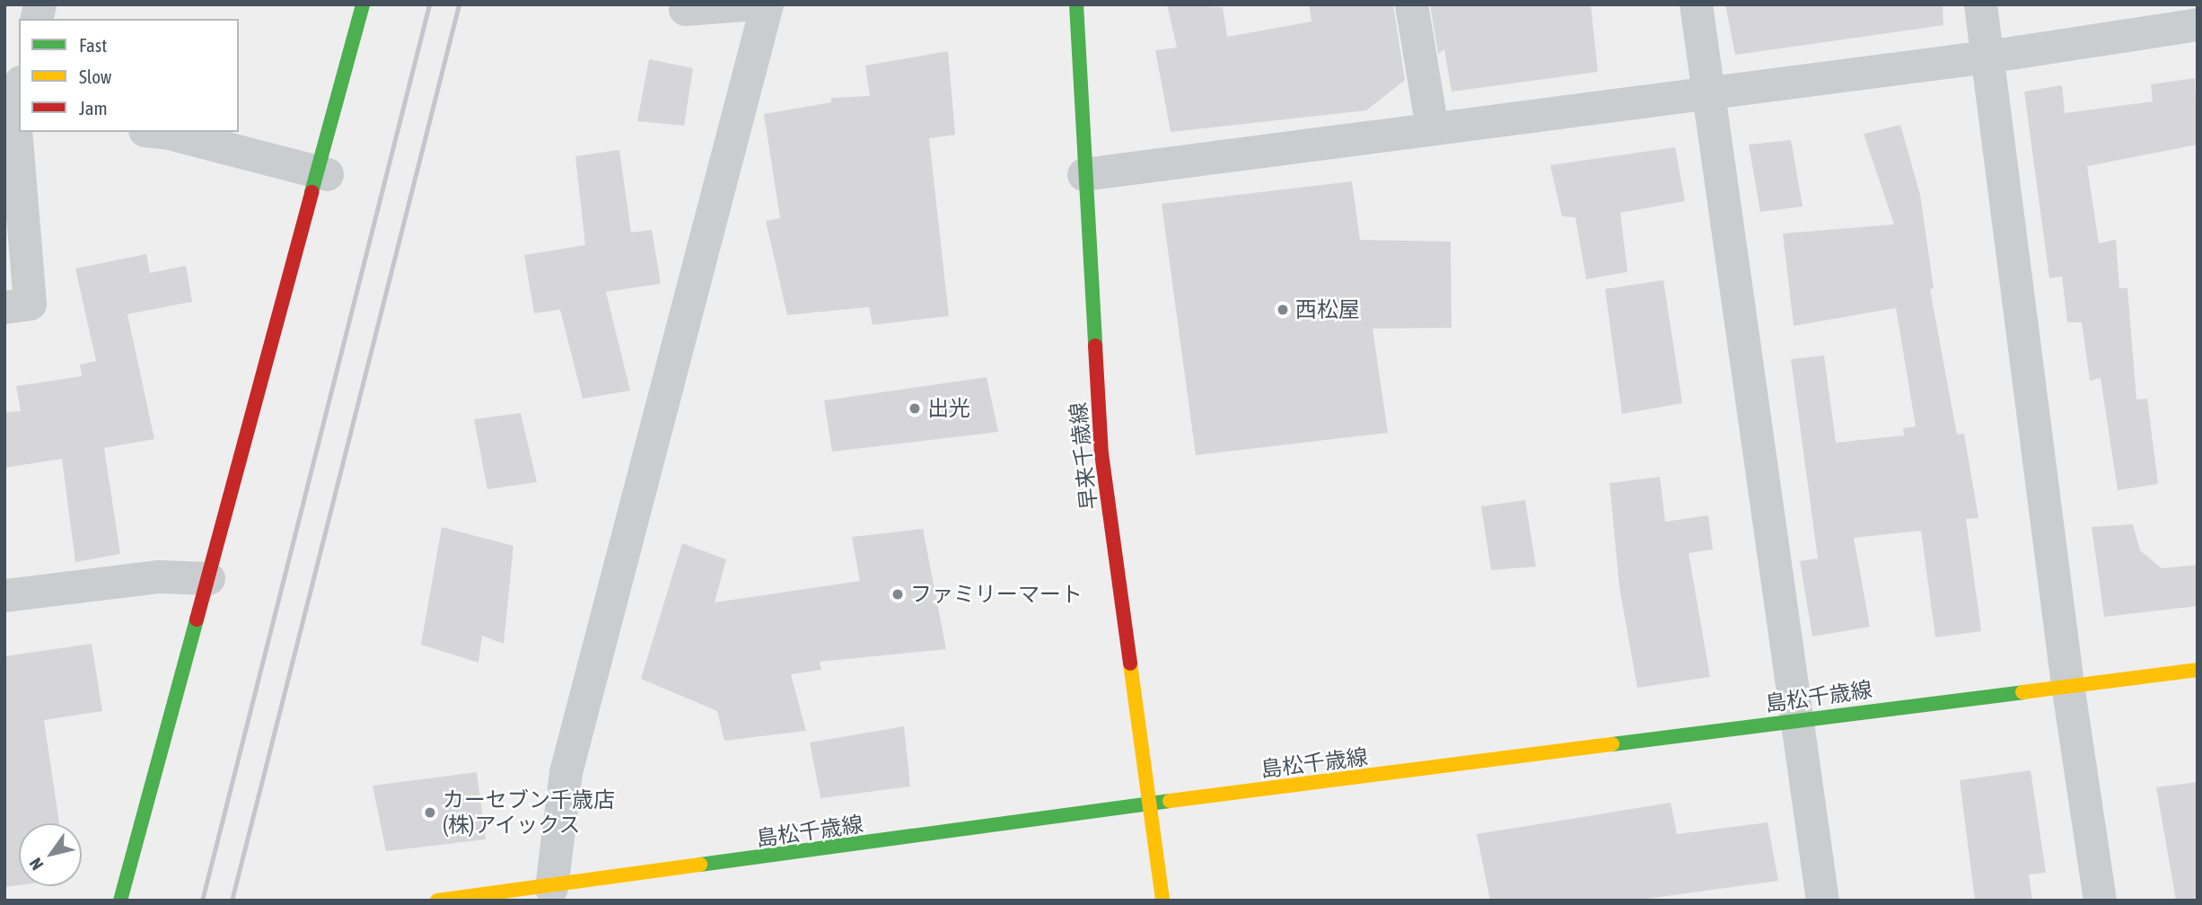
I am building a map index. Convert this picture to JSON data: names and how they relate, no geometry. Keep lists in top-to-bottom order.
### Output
{
  "streets": {
    "main road": ["早来千歳線", "島松千歳線"]
  },
  "crossings": [
    ["早来千歳線", "島松千歳線"]
  ],
  "places": [
    "西松屋",
    "出光",
    "ファミリーマート",
    "カーセブン千歳店 (株)アイックス"
  ],
  "legend": ["Fast", "Slow", "Jam"],
  "north": "bottom left"
}
